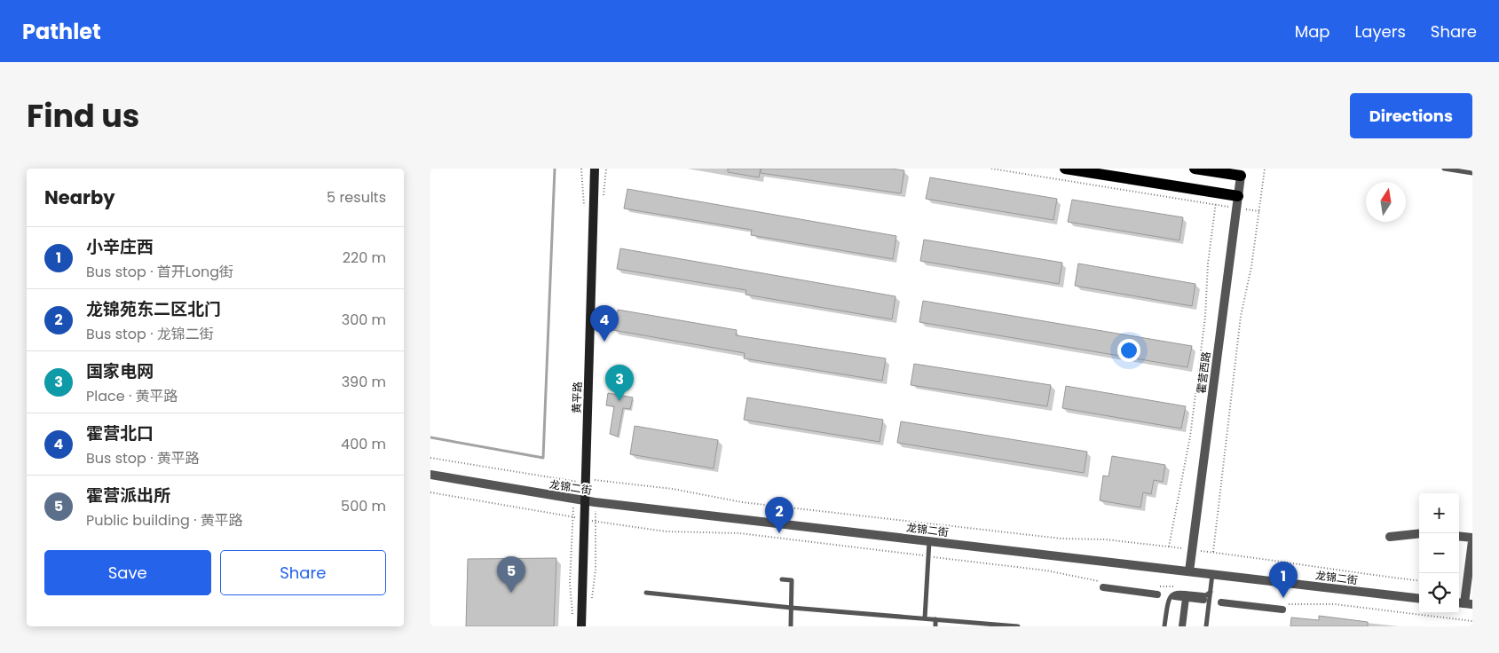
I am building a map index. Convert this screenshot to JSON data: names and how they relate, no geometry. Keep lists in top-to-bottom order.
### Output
{
  "streets": {
    "main road": ["黄平路"],
    "street": ["霍营西路", "龙锦二街"]
  },
  "crossings": [
    ["霍营西路", "龙锦二街"],
    ["黄平路", "龙锦二街"]
  ],
  "north": "top",
  "page": {
    "header": "Pathlet",
    "nav": ["Map", "Layers", "Share"],
    "title": "Find us",
    "buttons": [
      "Directions",
      ["Save", "Share"]
    ],
    "heading": ["Nearby", "5 results"],
    "list": [
      {
        "mark": "1",
        "name": "小辛庄西",
        "note": "Bus stop · 首开Long街",
        "value": "220 m"
      },
      {
        "mark": "2",
        "name": "龙锦苑东二区北门",
        "note": "Bus stop · 龙锦二街",
        "value": "300 m"
      },
      {
        "mark": "3",
        "name": "国家电网",
        "note": "Place · 黄平路",
        "value": "390 m"
      },
      {
        "mark": "4",
        "name": "霍营北口",
        "note": "Bus stop · 黄平路",
        "value": "400 m"
      },
      {
        "mark": "5",
        "name": "霍营派出所",
        "note": "Public building · 黄平路",
        "value": "500 m"
      }
    ],
    "pins": [
      "4",
      "3",
      "2",
      "5",
      "1"
    ],
    "map_buttons": ["+", "−"]
  }
}
